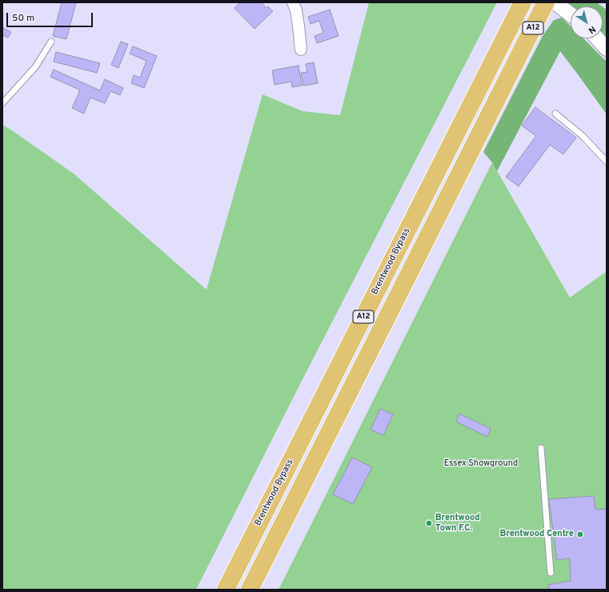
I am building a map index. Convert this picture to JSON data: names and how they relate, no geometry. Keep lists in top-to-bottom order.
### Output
{
  "streets": {
    "highway": ["A12", "Brentwood Bypass"]
  },
  "parks": ["Essex Showground"],
  "places": ["Brentwood Town F.C.", "Brentwood Centre"],
  "scale_bar": "50 m",
  "north": "bottom right"
}
